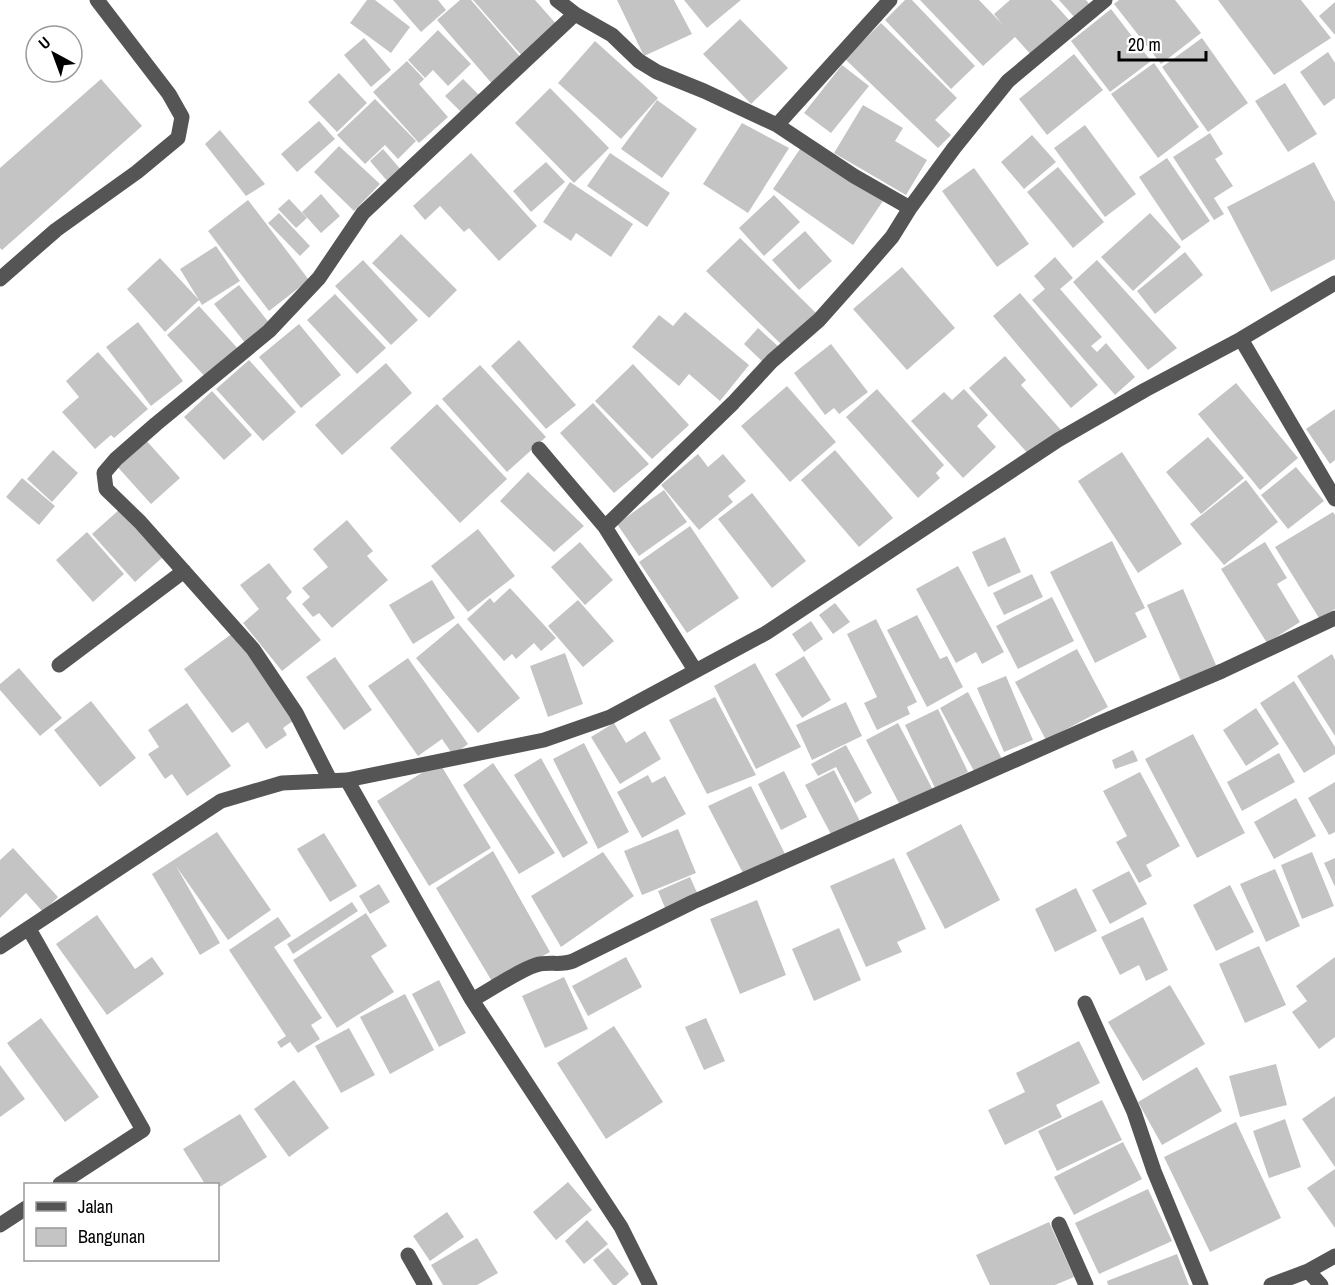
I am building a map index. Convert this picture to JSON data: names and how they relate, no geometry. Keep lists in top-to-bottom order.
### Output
{
  "legend": ["Jalan", "Bangunan"],
  "scale_bar": "20 m",
  "north": "top left"
}
